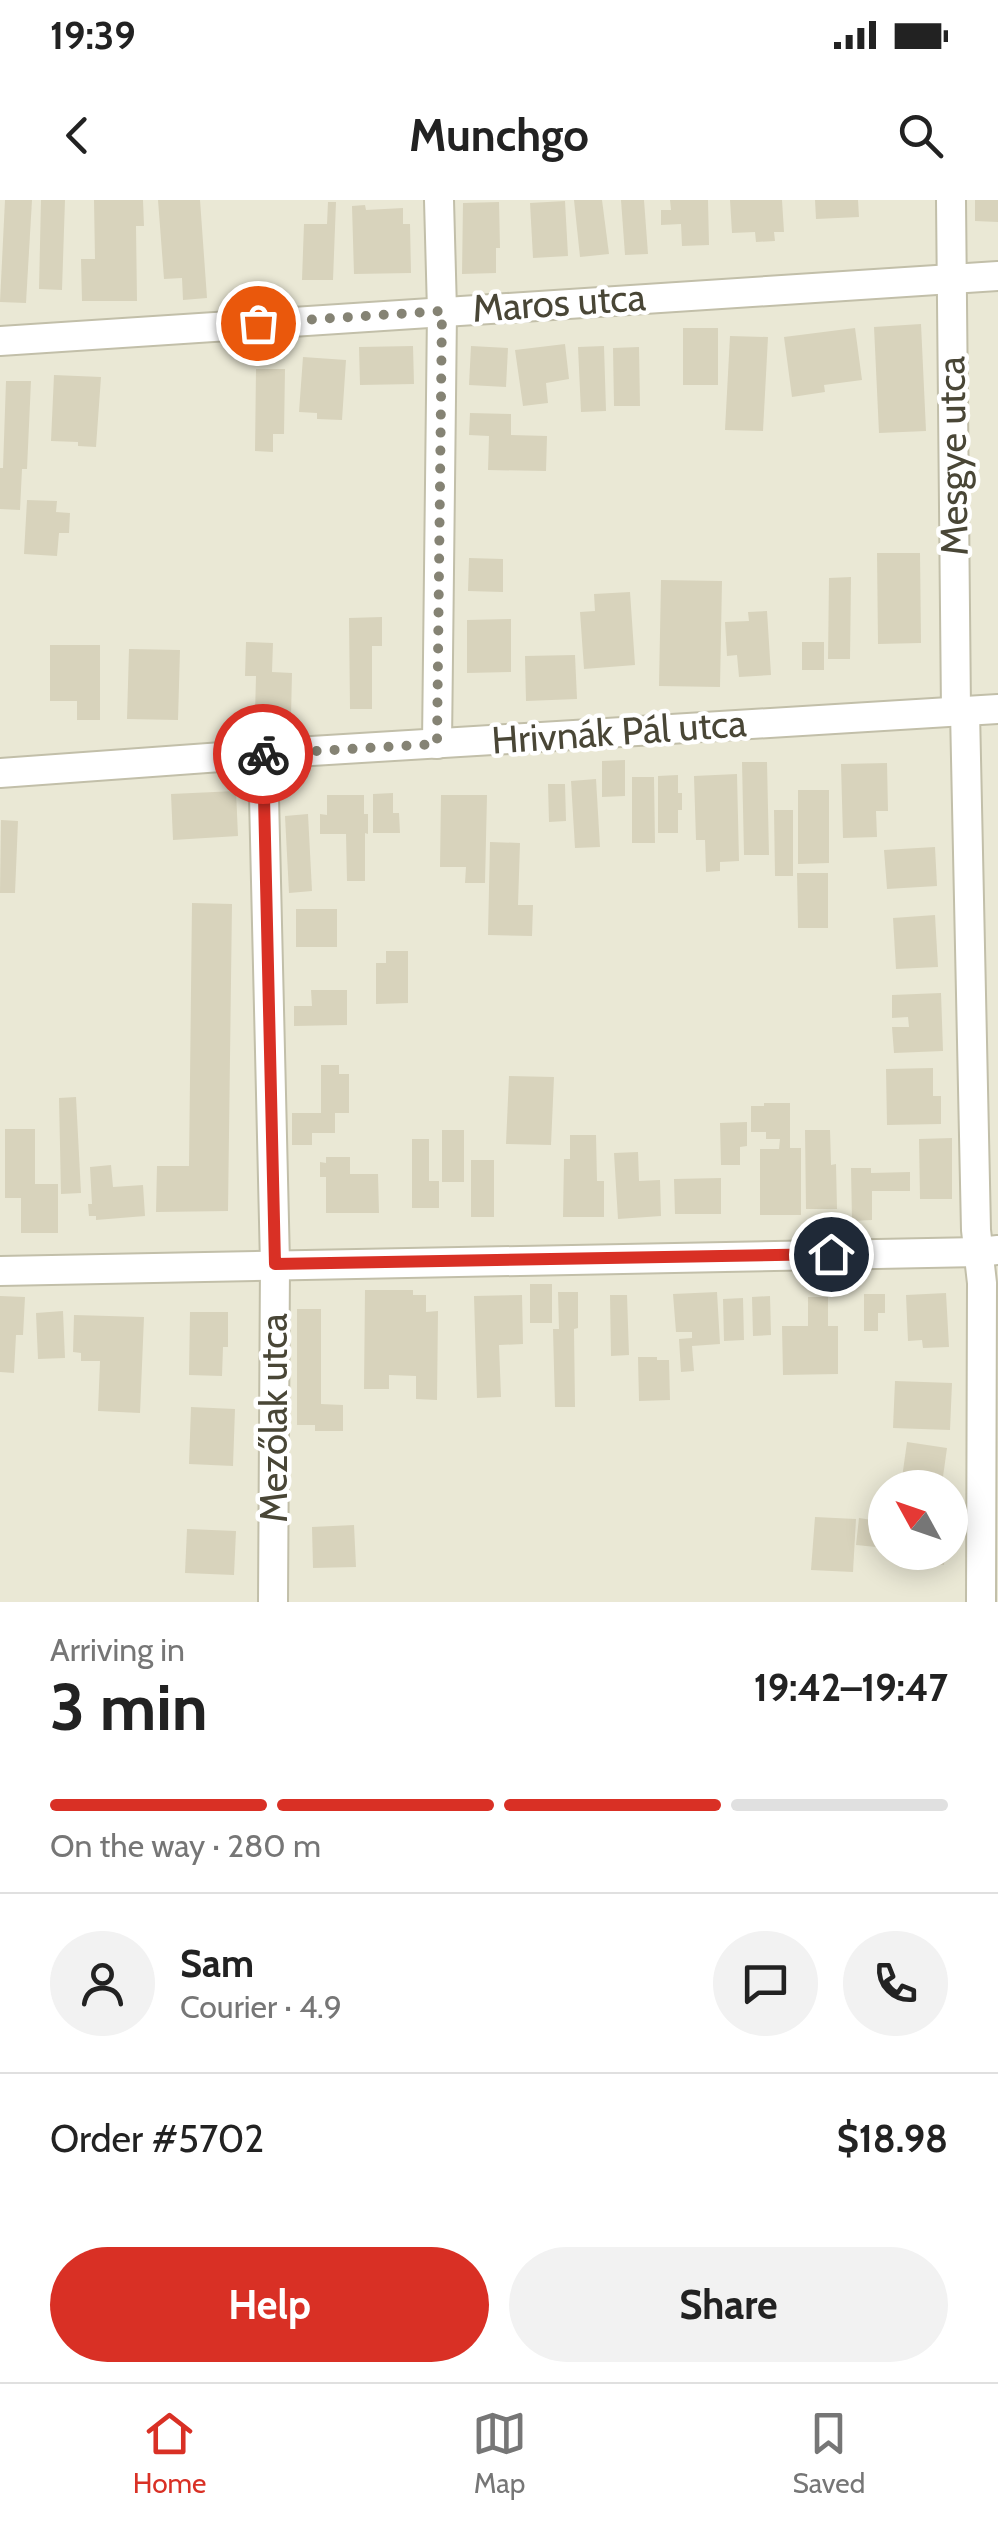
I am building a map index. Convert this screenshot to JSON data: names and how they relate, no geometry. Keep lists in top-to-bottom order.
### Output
{
  "streets": {
    "street": [
      "Maros utca",
      "Mesgye utca",
      "Hrivnák Pál utca",
      "Mezőlak utca"
    ]
  },
  "crossings": [
    ["Maros utca", "Mesgye utca"],
    ["Mesgye utca", "Hrivnák Pál utca"],
    ["Hrivnák Pál utca", "Mezőlak utca"]
  ],
  "north": "top left",
  "page": {
    "status": "19:39",
    "header": "Munchgo",
    "heading": ["3 min", "Arriving in", "19:42–19:47"],
    "panel": [
      "Sam",
      "Courier · 4.9",
      "Order #5702",
      "$18.98"
    ],
    "bar": "On the way · 280 m",
    "buttons": ["Help", "Share"],
    "tabs": ["Home", "Map", "Saved"]
  }
}
